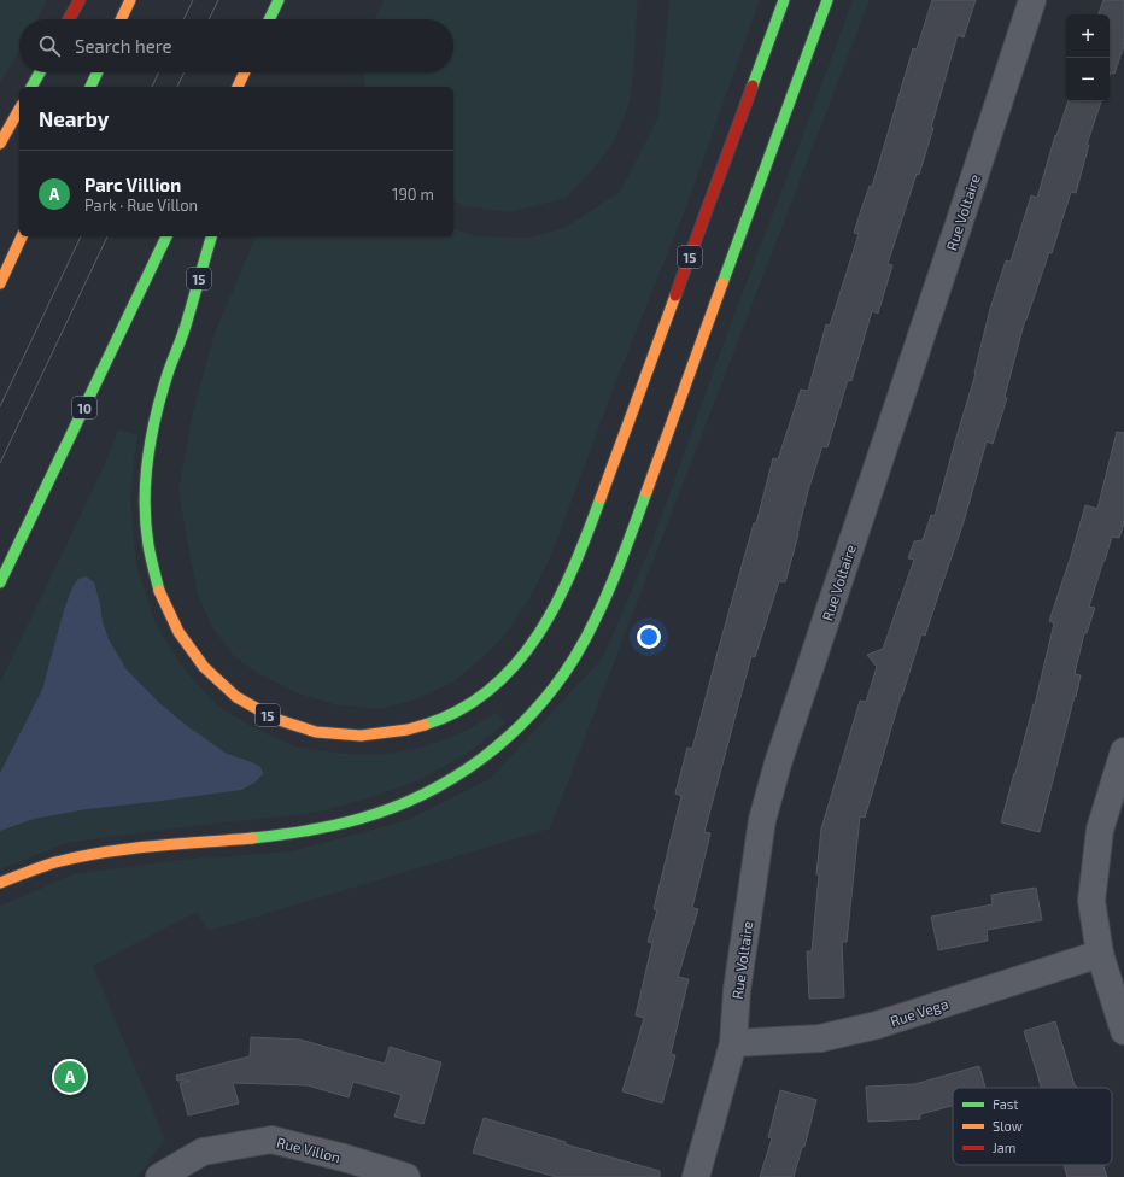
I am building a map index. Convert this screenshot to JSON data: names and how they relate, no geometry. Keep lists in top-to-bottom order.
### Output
{
  "streets": {
    "highway": ["15", "10"],
    "street": ["Rue Voltaire", "Rue Vega", "Rue Villon"]
  },
  "crossings": [
    ["Rue Voltaire", "Rue Vega"]
  ],
  "legend": ["Fast", "Slow", "Jam"],
  "page": {
    "map_buttons": ["+", "−"],
    "search": "Search here",
    "heading": "Nearby",
    "list": [
      {
        "mark": "A",
        "name": "Parc Villion",
        "note": "Park · Rue Villon",
        "value": "190 m"
      }
    ],
    "pins": "A"
  }
}
